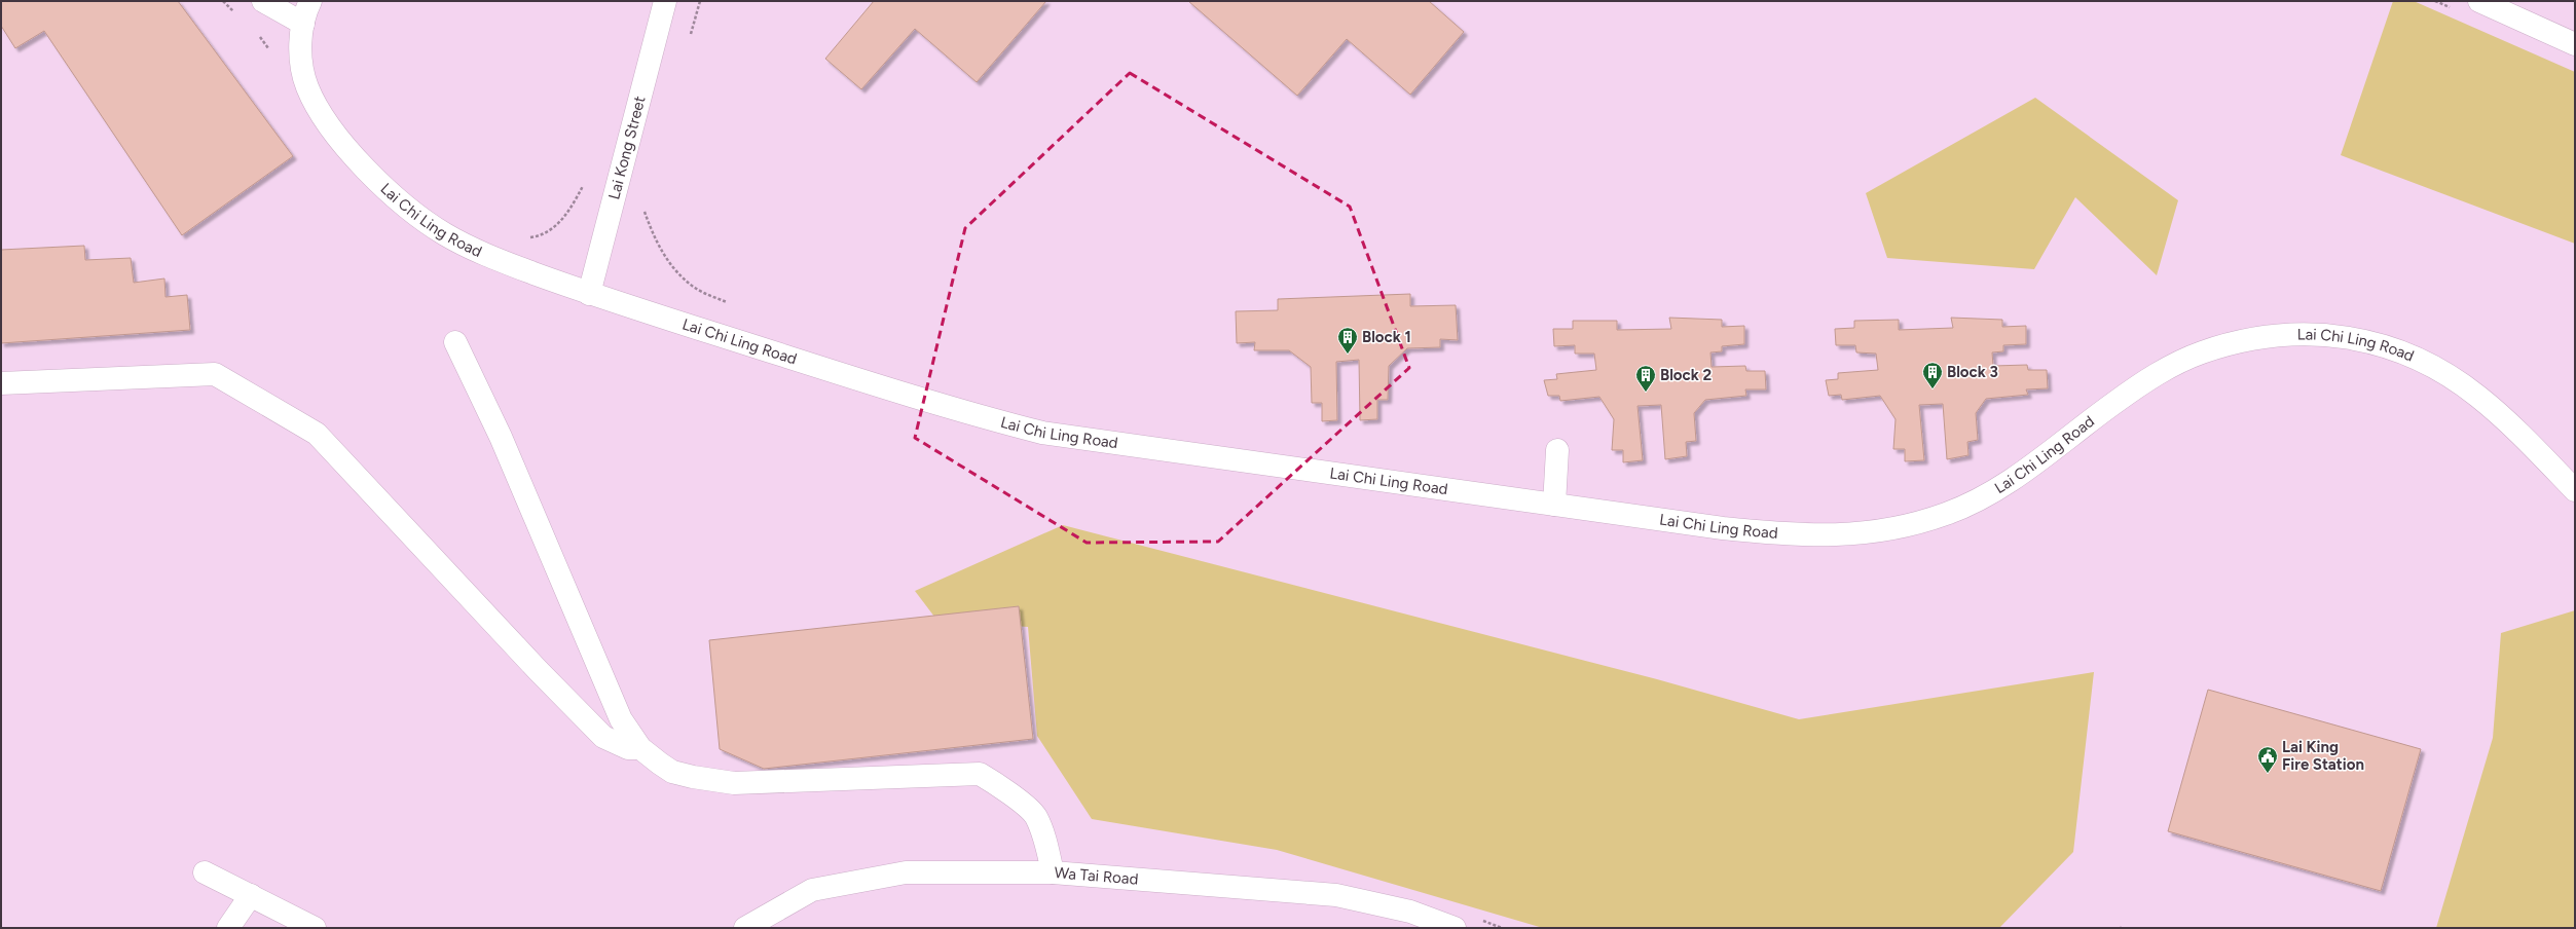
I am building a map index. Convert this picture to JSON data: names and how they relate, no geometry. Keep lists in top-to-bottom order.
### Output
{
  "streets": {
    "street": ["Lai Kong Street", "Lai Chi Ling Road", "Wa Tai Road"]
  },
  "crossings": [
    ["Lai Kong Street", "Lai Chi Ling Road"]
  ],
  "places": {
    "building": ["Block 1", "Block 3", "Block 2"],
    "public building": ["Lai King Fire Station"]
  }
}
